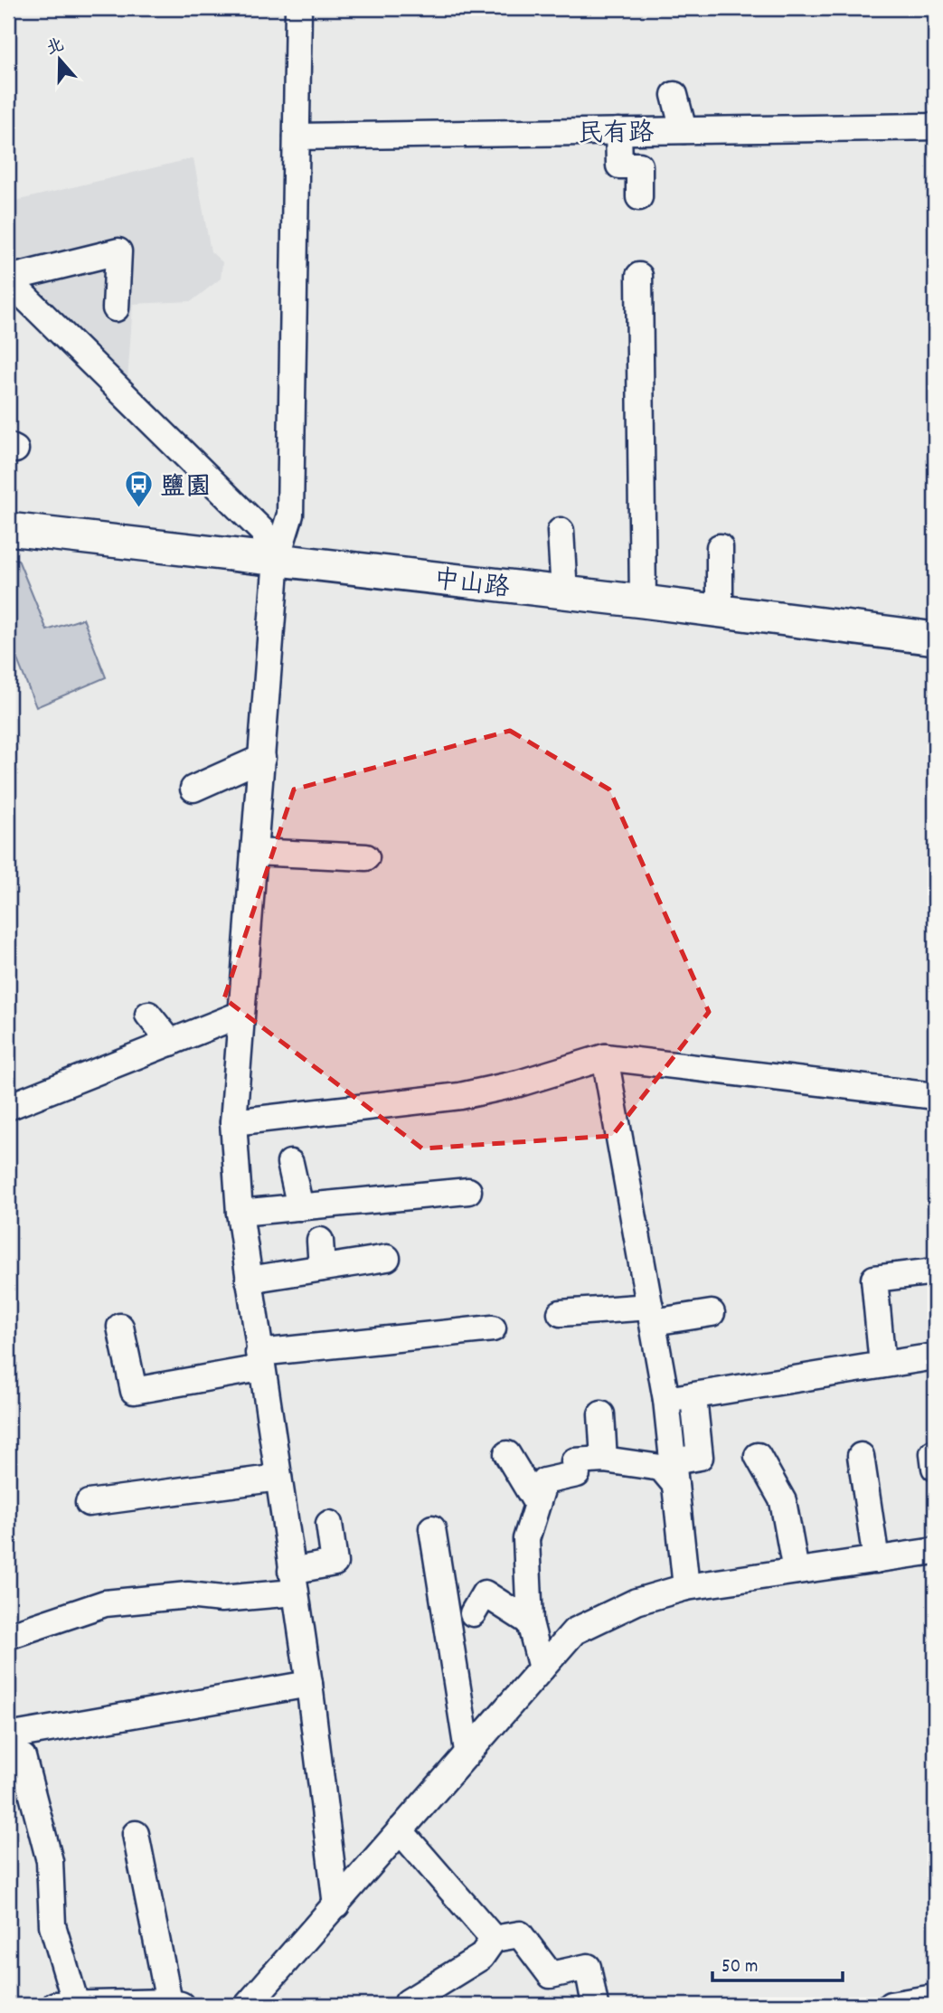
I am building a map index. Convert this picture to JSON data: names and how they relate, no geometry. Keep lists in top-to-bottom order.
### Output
{
  "streets": {
    "main road": ["中山路"],
    "street": ["民有路"]
  },
  "places": {
    "bus stop": ["鹽園"]
  },
  "scale_bar": "50 m",
  "north": "top"
}
